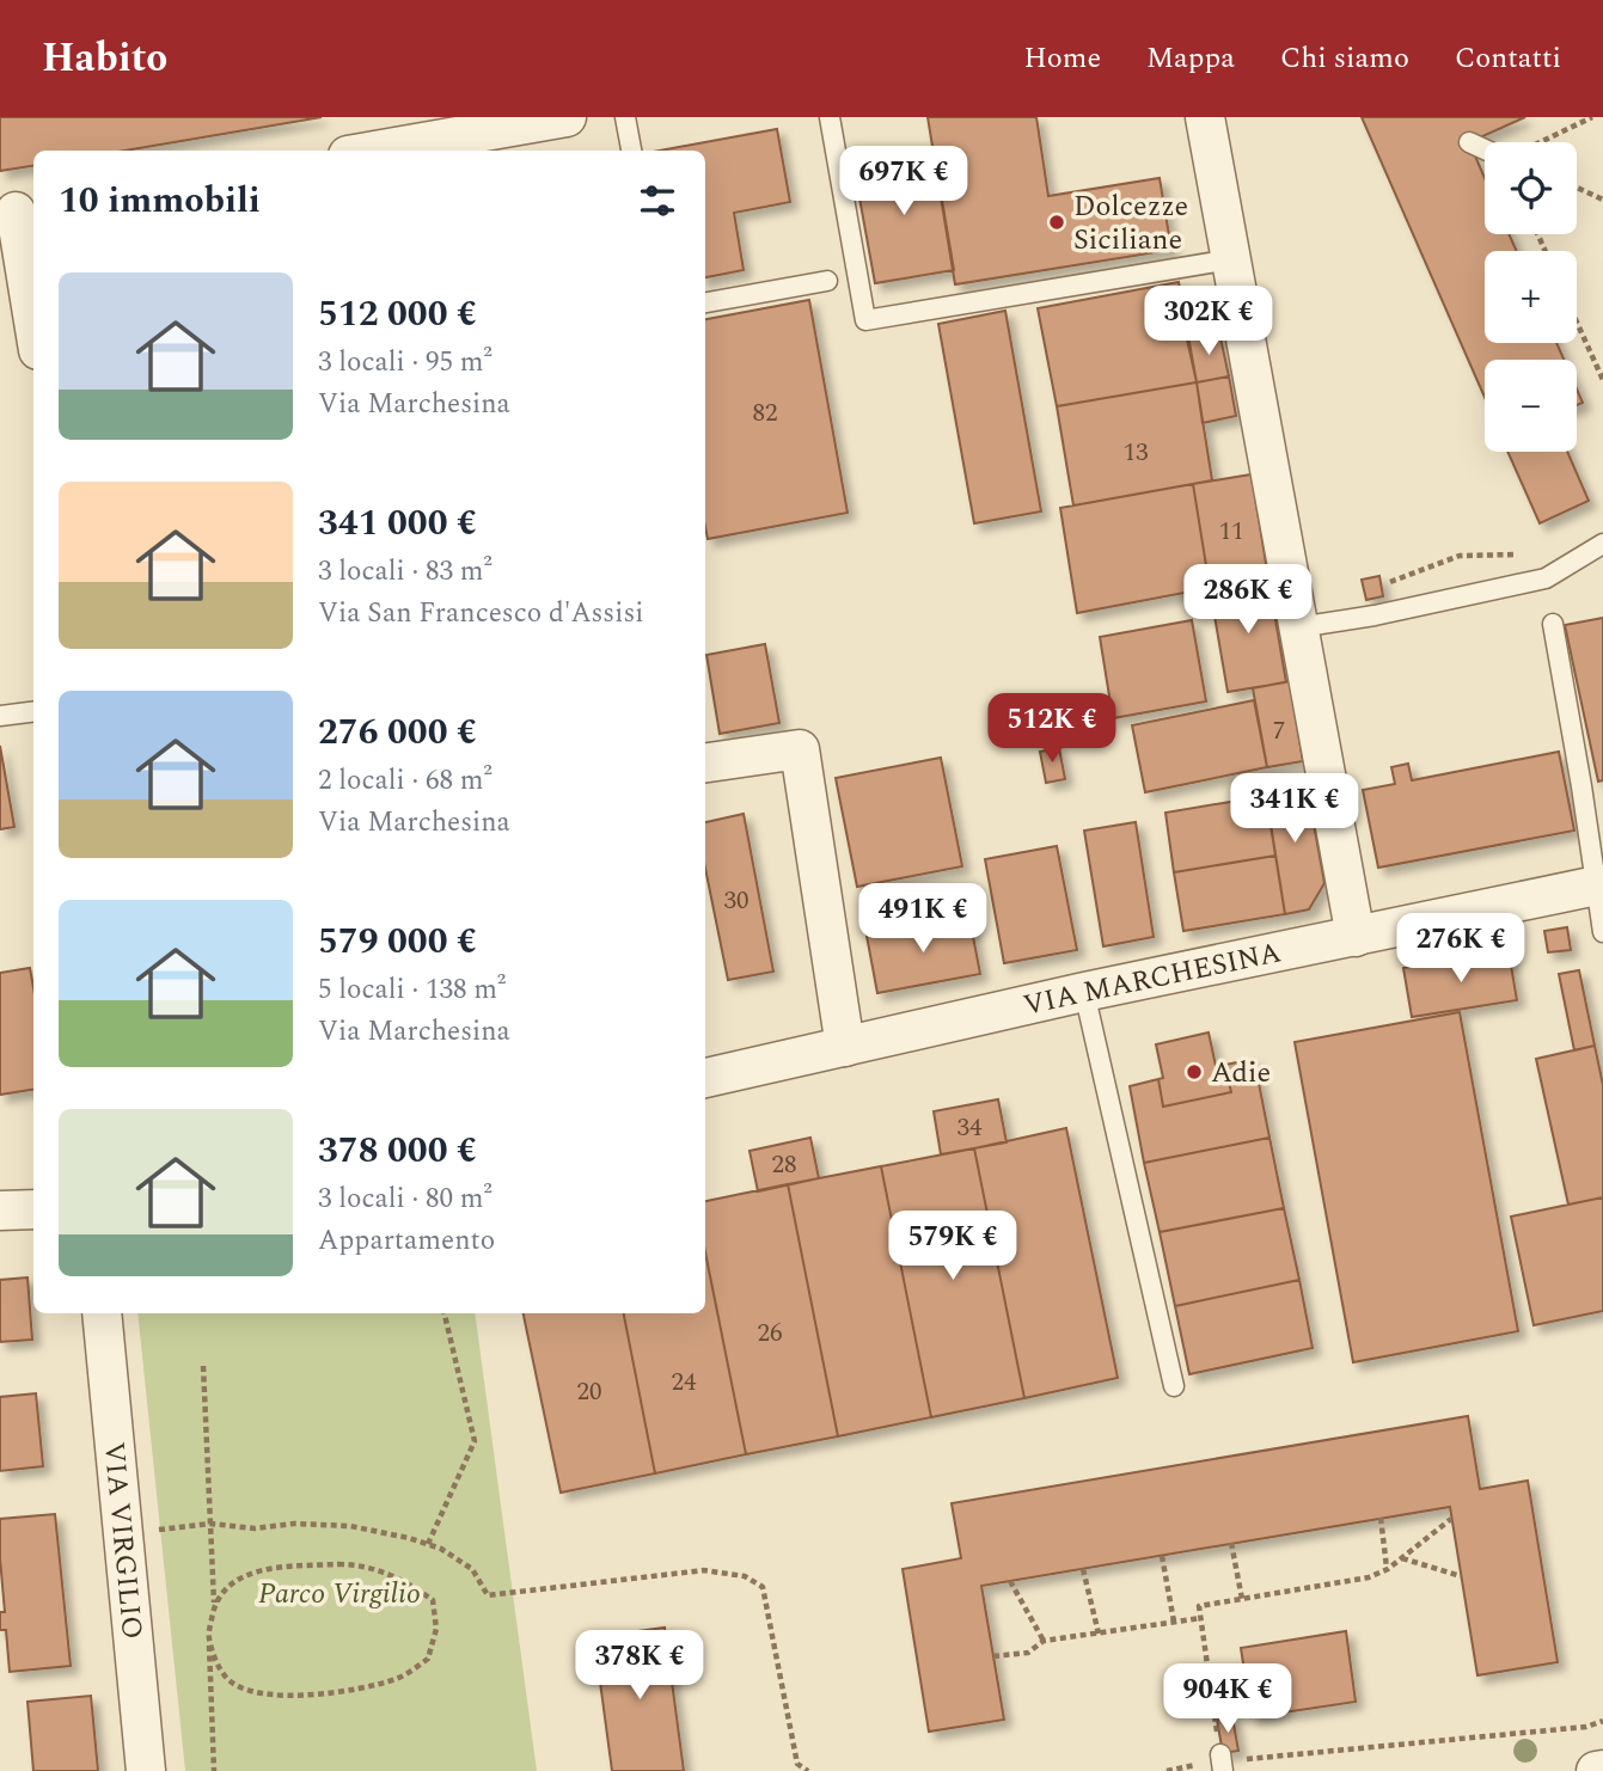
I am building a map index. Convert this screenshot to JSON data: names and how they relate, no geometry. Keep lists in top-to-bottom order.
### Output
{
  "streets": {
    "street": ["VIA MARCHESINA", "VIA VIRGILIO"]
  },
  "parks": ["Parco Virgilio"],
  "places": ["Dolcezze Siciliane", "Adie"],
  "house_numbers": [
    "82",
    "13",
    "11",
    "7",
    "30",
    "34",
    "28",
    "26",
    "24",
    "20"
  ],
  "page": {
    "header": "Habito",
    "nav": [
      "Home",
      "Mappa",
      "Chi siamo",
      "Contatti"
    ],
    "map_buttons": ["+", "−"],
    "price": [
      "697K €",
      "302K €",
      "286K €",
      "512K €",
      "341K €",
      "491K €",
      "276K €",
      "579K €",
      "378K €",
      "904K €"
    ],
    "heading": "10 immobili",
    "list": [
      {
        "name": "512 000 €",
        "note": "3 locali · 95 m² · Via Marchesina"
      },
      {
        "name": "341 000 €",
        "note": "3 locali · 83 m² · Via San Francesco d'Assisi"
      },
      {
        "name": "276 000 €",
        "note": "2 locali · 68 m² · Via Marchesina"
      },
      {
        "name": "579 000 €",
        "note": "5 locali · 138 m² · Via Marchesina"
      },
      {
        "name": "378 000 €",
        "note": "3 locali · 80 m² · Appartamento"
      }
    ]
  }
}
